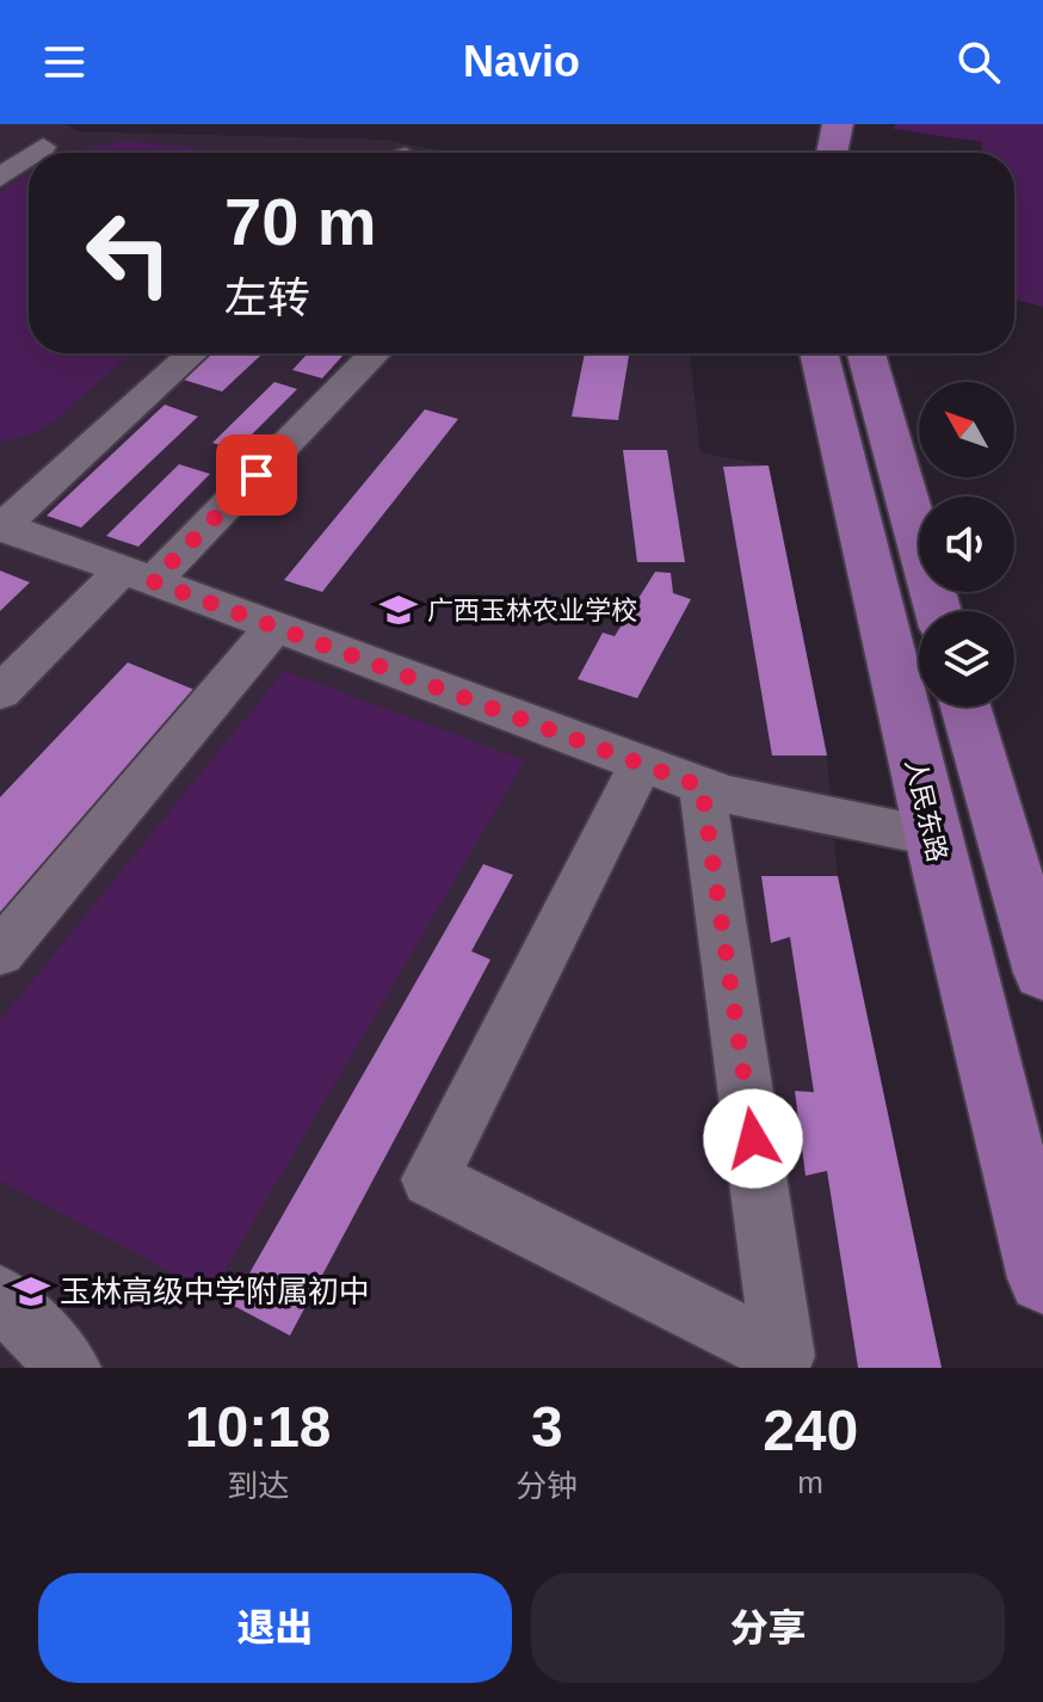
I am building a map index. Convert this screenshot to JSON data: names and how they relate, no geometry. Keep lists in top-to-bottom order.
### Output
{
  "streets": {
    "main road": ["人民东路"]
  },
  "places": {
    "school or university": ["广西玉林农业学校", "玉林高级中学附属初中"]
  },
  "north": "top left",
  "page": {
    "header": "Navio",
    "turn": ["70 m", "左转"],
    "eta": [
      "10:18",
      "到达",
      "3",
      "分钟",
      "240",
      "m"
    ],
    "buttons": ["退出", "分享"]
  }
}
